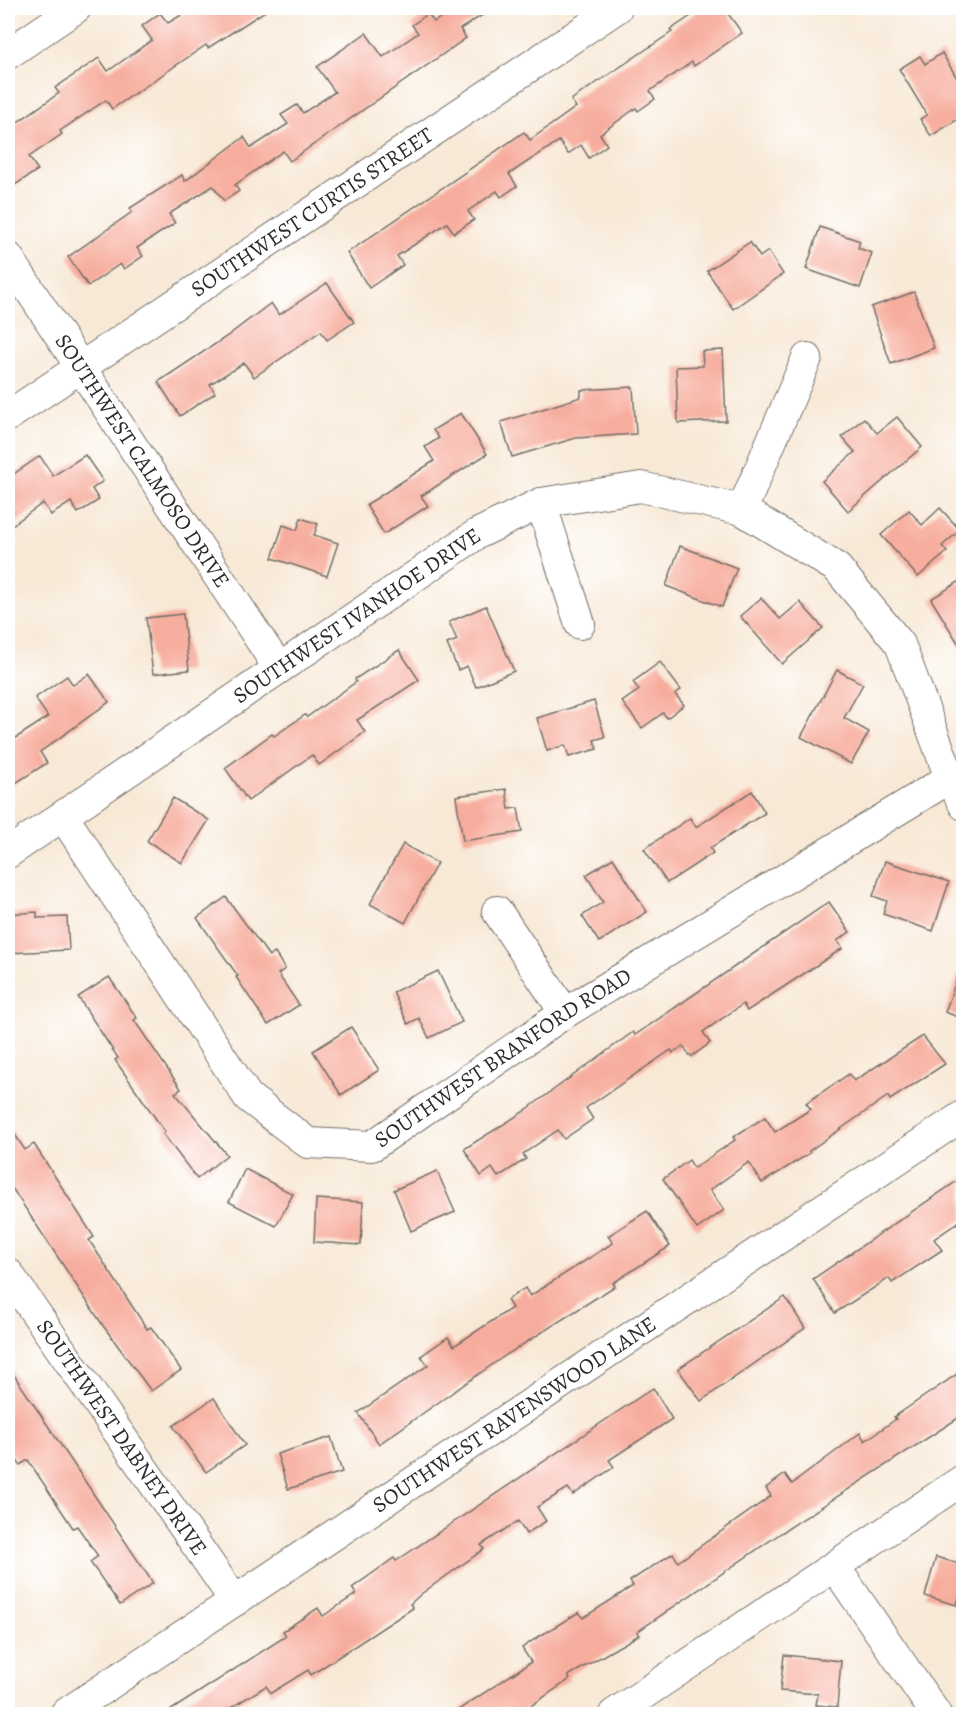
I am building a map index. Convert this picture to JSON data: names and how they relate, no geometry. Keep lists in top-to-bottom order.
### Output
{
  "streets": {
    "street": [
      "SOUTHWEST CURTIS STREET",
      "SOUTHWEST CALMOSO DRIVE",
      "SOUTHWEST IVANHOE DRIVE",
      "SOUTHWEST BRANFORD ROAD",
      "SOUTHWEST RAVENSWOOD LANE",
      "SOUTHWEST DABNEY DRIVE"
    ]
  },
  "crossings": [
    ["SOUTHWEST CURTIS STREET", "SOUTHWEST CALMOSO DRIVE"],
    ["SOUTHWEST CALMOSO DRIVE", "SOUTHWEST IVANHOE DRIVE"],
    ["SOUTHWEST IVANHOE DRIVE", "SOUTHWEST BRANFORD ROAD"],
    ["SOUTHWEST RAVENSWOOD LANE", "SOUTHWEST DABNEY DRIVE"]
  ]
}
